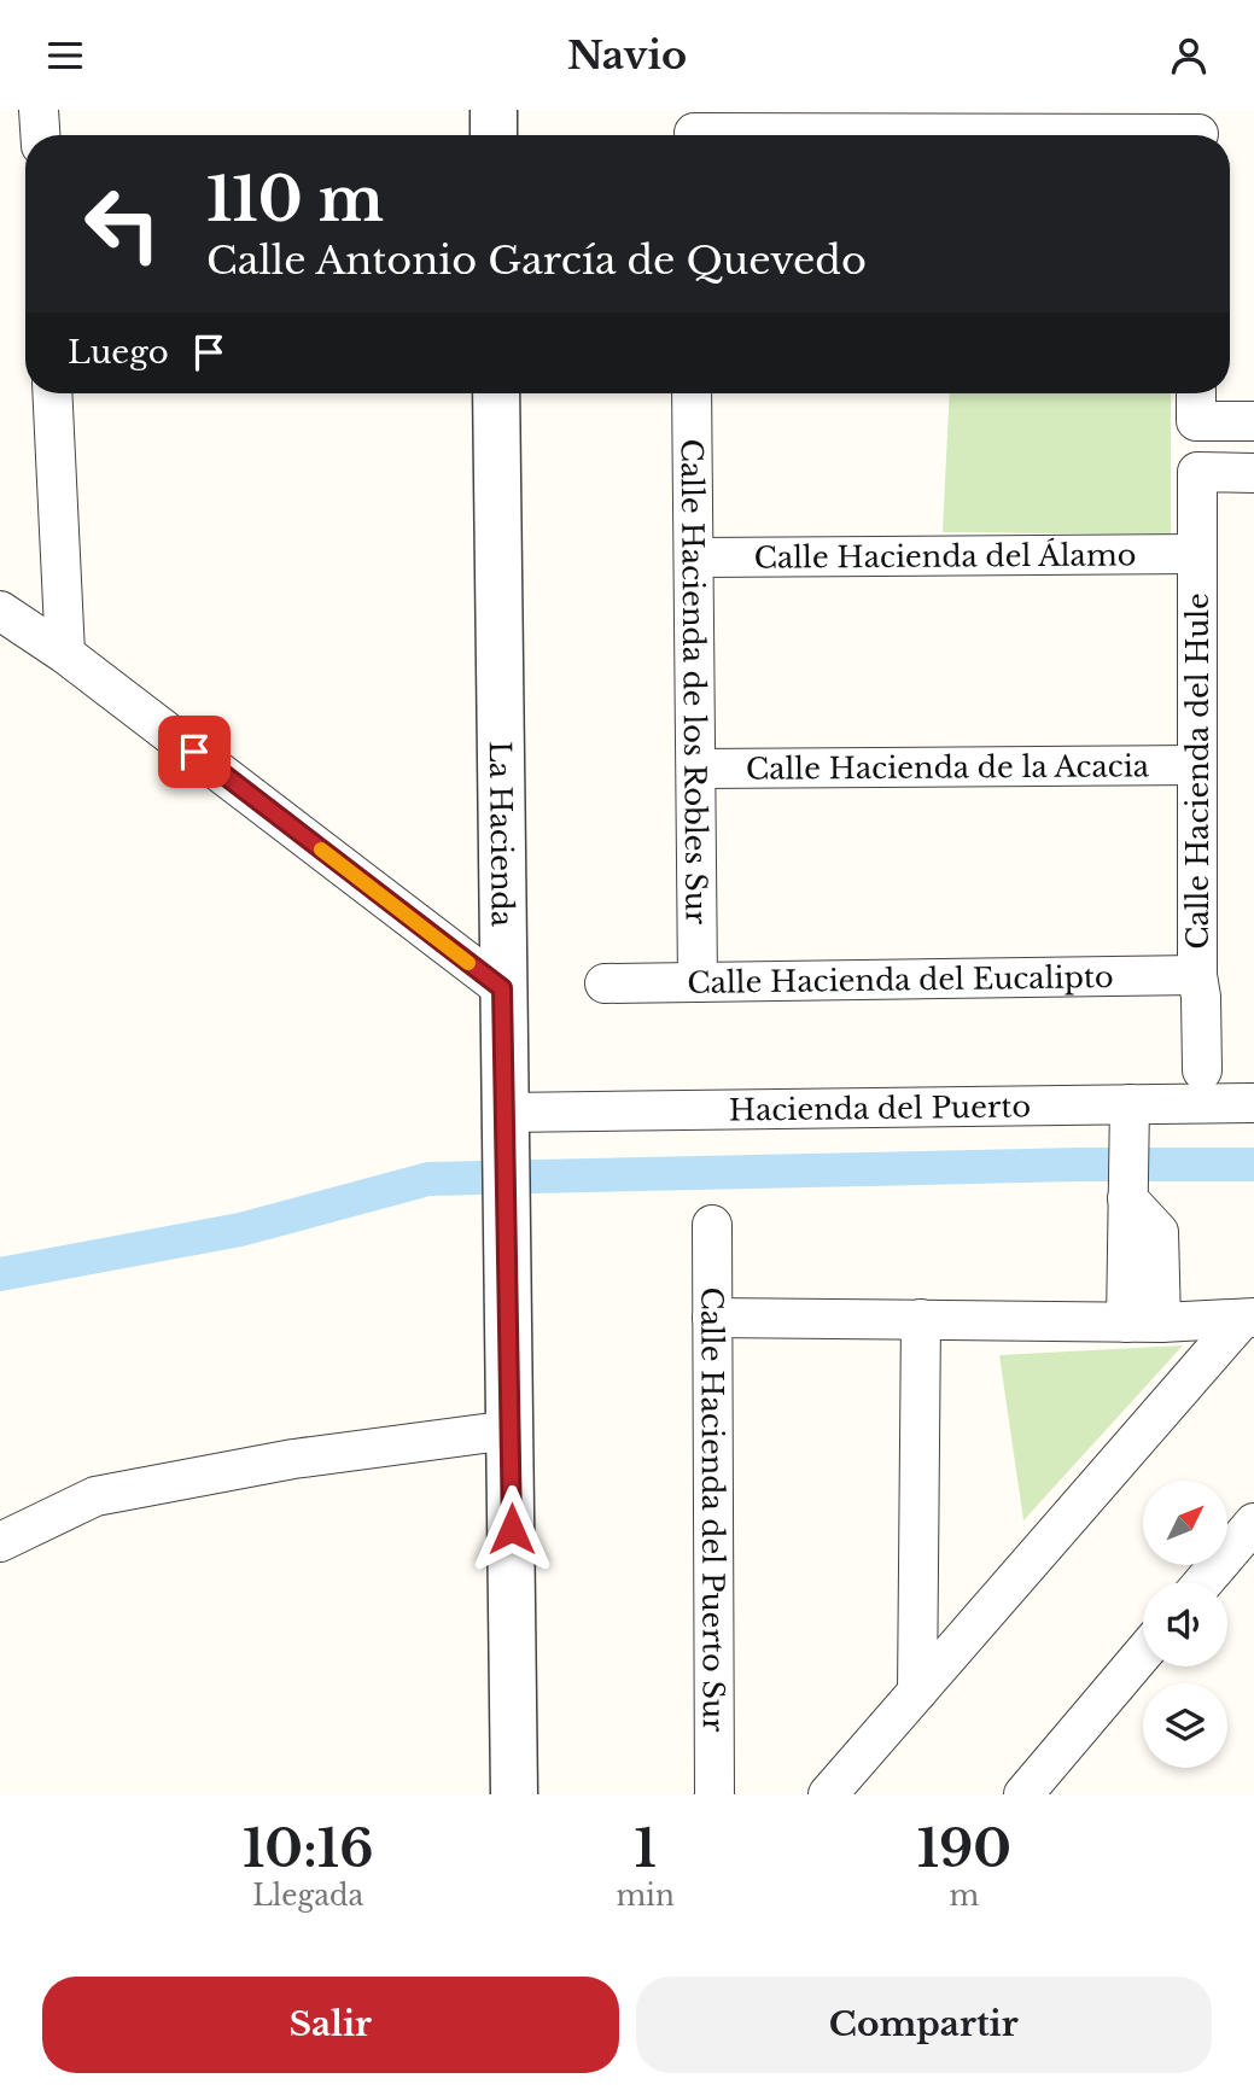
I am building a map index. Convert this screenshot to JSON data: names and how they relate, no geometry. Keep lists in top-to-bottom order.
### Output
{
  "streets": {
    "street": [
      "Calle Hacienda del Álamo",
      "Calle Hacienda de los Robles Sur",
      "Calle Hacienda de la Acacia",
      "Calle Hacienda del Hule",
      "La Hacienda",
      "Calle Hacienda del Eucalipto",
      "Hacienda del Puerto",
      "Calle Hacienda del Puerto Sur"
    ]
  },
  "crossings": [
    ["Calle Hacienda del Álamo", "Calle Hacienda de los Robles Sur"],
    ["Calle Hacienda del Álamo", "Calle Hacienda del Hule"],
    ["Calle Hacienda de los Robles Sur", "Calle Hacienda de la Acacia"],
    ["Calle Hacienda de los Robles Sur", "Calle Hacienda del Eucalipto"],
    ["Calle Hacienda de la Acacia", "Calle Hacienda del Hule"],
    ["Calle Hacienda del Hule", "Calle Hacienda del Eucalipto"],
    ["La Hacienda", "Hacienda del Puerto"]
  ],
  "north": "top right",
  "page": {
    "header": "Navio",
    "turn": ["110 m", "Calle Antonio García de Quevedo"],
    "then": "Luego",
    "eta": [
      "10:16",
      "Llegada",
      "1",
      "min",
      "190",
      "m"
    ],
    "buttons": ["Salir", "Compartir"]
  }
}
